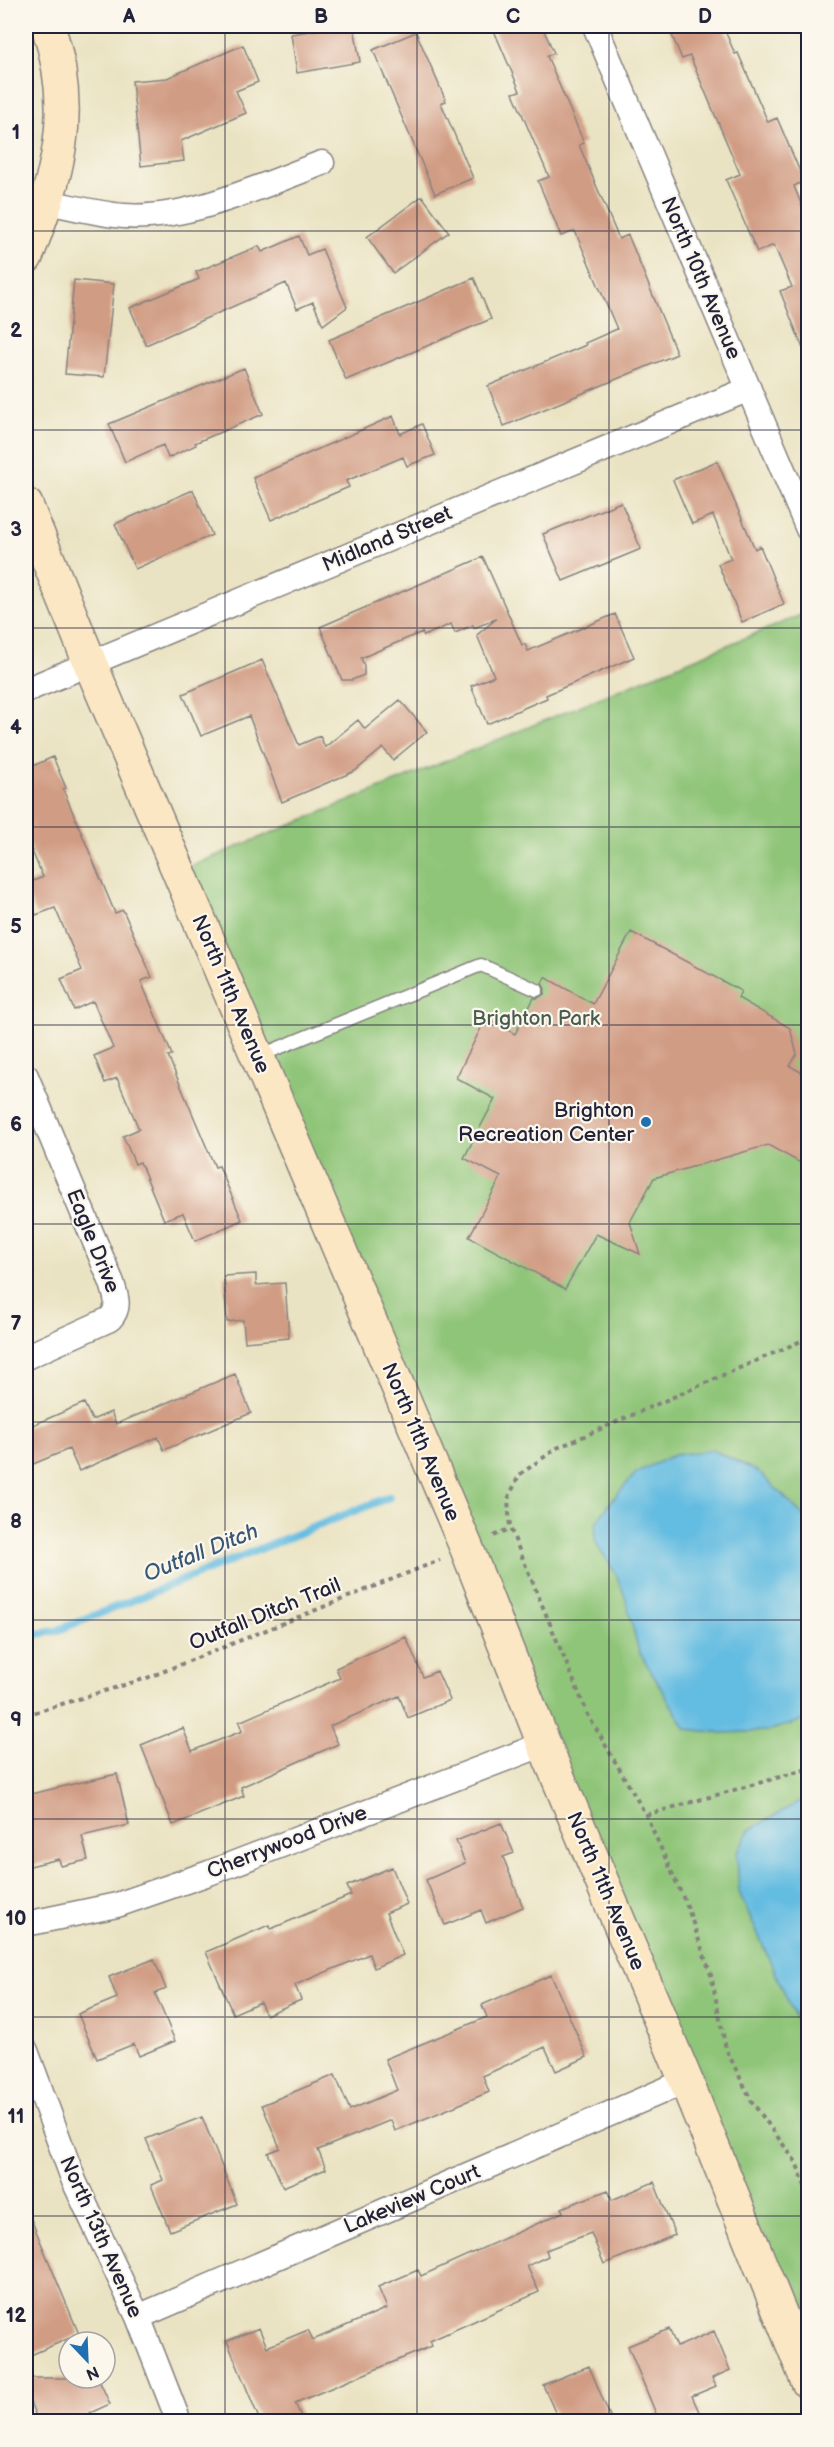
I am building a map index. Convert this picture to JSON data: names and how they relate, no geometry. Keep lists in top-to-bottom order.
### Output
{
  "streets": {
    "street": [
      "North 10th Avenue",
      "Midland Street",
      "North 11th Avenue",
      "Eagle Drive",
      "Cherrywood Drive",
      "Lakeview Court",
      "North 13th Avenue"
    ],
    "path": ["Outfall Ditch Trail"]
  },
  "crossings": [
    ["North 10th Avenue", "Midland Street"],
    ["Midland Street", "North 11th Avenue"],
    ["North 11th Avenue", "Outfall Ditch Trail"],
    ["North 11th Avenue", "Cherrywood Drive"],
    ["North 11th Avenue", "Lakeview Court"],
    ["Lakeview Court", "North 13th Avenue"]
  ],
  "water": ["Outfall Ditch"],
  "parks": ["Brighton Park"],
  "places": ["Brighton Recreation Center"],
  "north": "bottom right",
  "grid": {
    "columns": [
      "A",
      "B",
      "C",
      "D"
    ],
    "rows": [
      "1",
      "2",
      "3",
      "4",
      "5",
      "6",
      "7",
      "8",
      "9",
      "10",
      "11",
      "12"
    ]
  }
}
